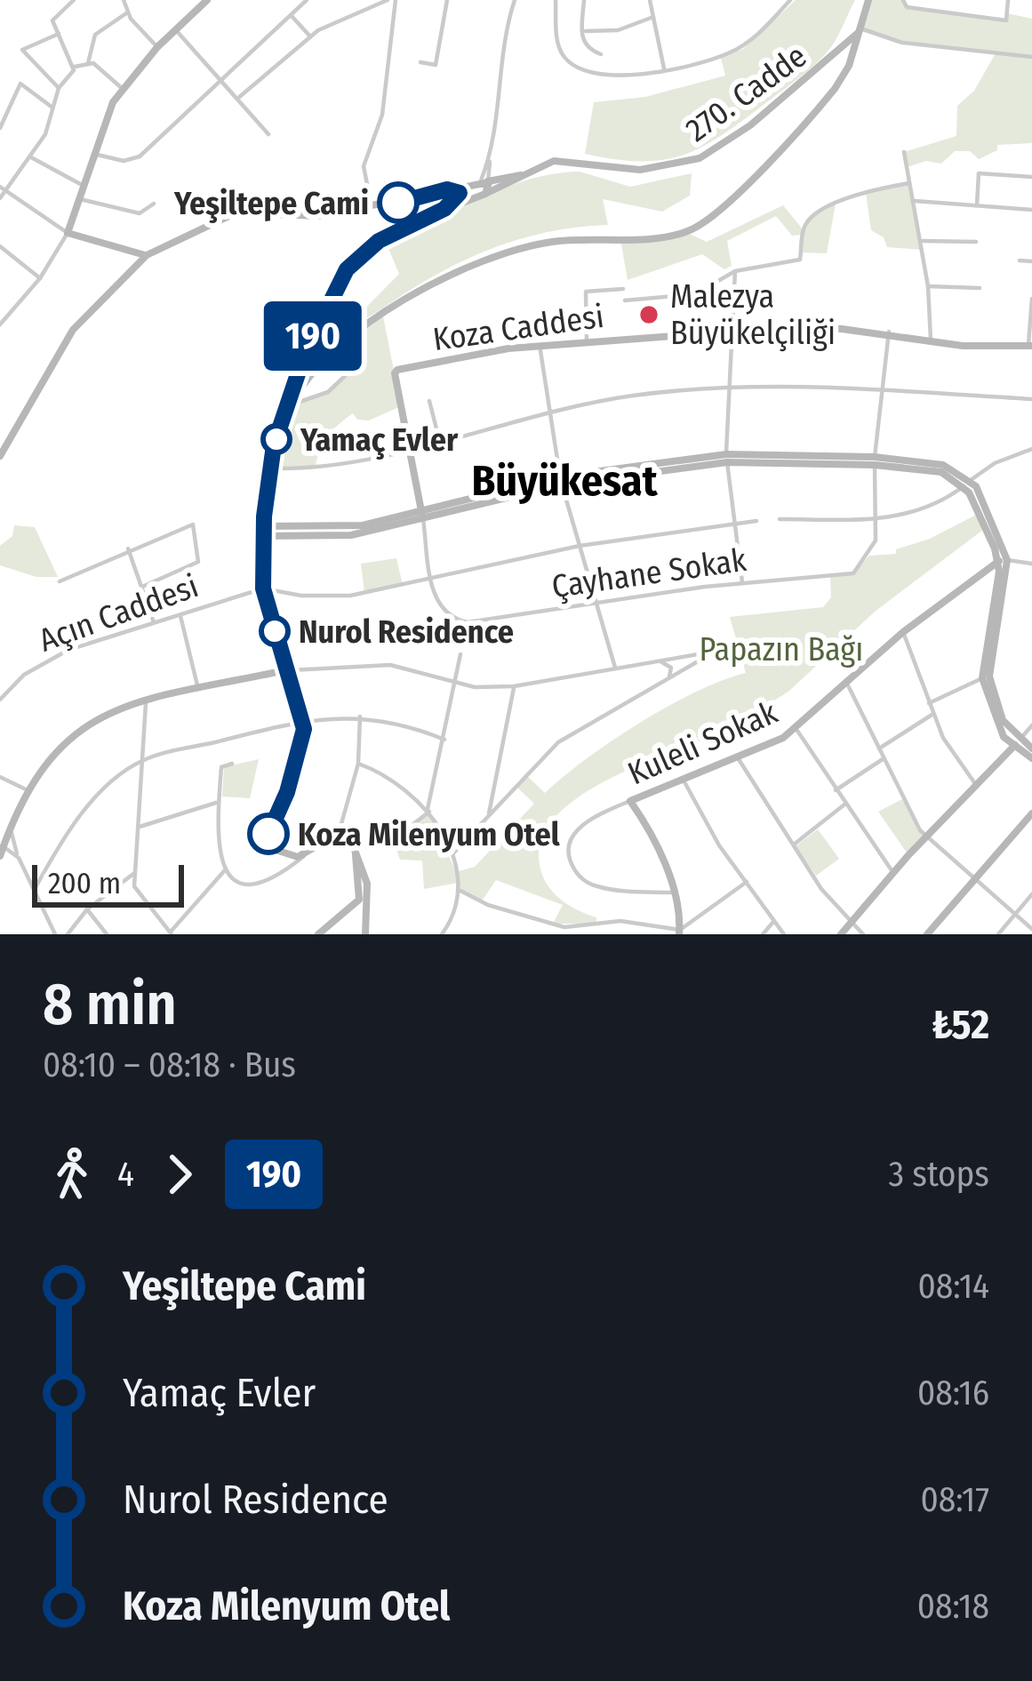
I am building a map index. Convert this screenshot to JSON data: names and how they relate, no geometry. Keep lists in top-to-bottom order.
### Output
{
  "streets": {
    "street": [
      "270. Cadde",
      "Koza Caddesi",
      "Çayhane Sokak",
      "Açın Caddesi",
      "Kuleli Sokak"
    ]
  },
  "crossings": [
    ["Koza Caddesi", "Çayhane Sokak"]
  ],
  "districts": ["Büyükesat"],
  "parks": ["Papazın Bağı"],
  "places": [
    "Yeşiltepe Cami",
    "Malezya Büyükelçiliği",
    "Yamaç Evler",
    "Nurol Residence",
    "Koza Milenyum Otel"
  ],
  "lines": ["bus line 190"],
  "scale_bar": "200 m",
  "page": {
    "on_map": "190",
    "scale": "200 m",
    "heading": ["8 min", "08:10 – 08:18 · Bus", "₺52"],
    "legs": ["4", "190", "3 stops"],
    "list": [
      {
        "name": "Yeşiltepe Cami",
        "value": "08:14"
      },
      {
        "name": "Yamaç Evler",
        "value": "08:16"
      },
      {
        "name": "Nurol Residence",
        "value": "08:17"
      },
      {
        "name": "Koza Milenyum Otel",
        "value": "08:18"
      }
    ]
  }
}
